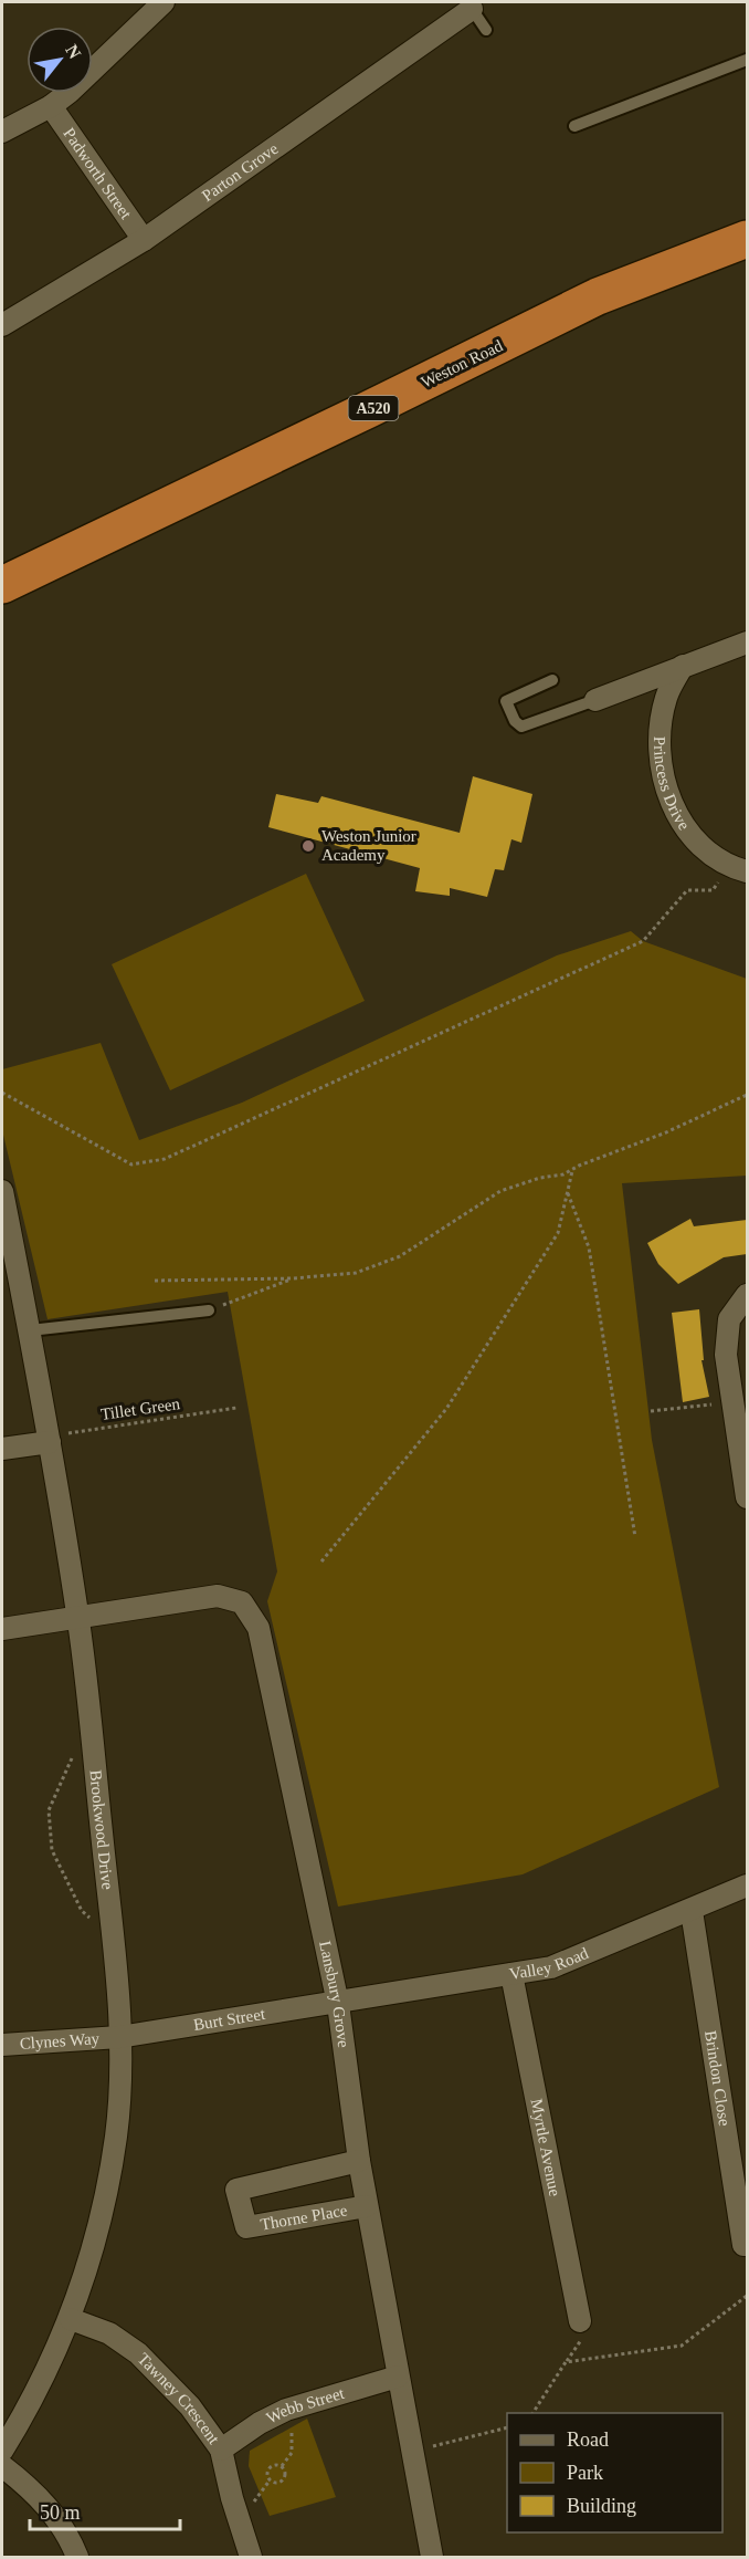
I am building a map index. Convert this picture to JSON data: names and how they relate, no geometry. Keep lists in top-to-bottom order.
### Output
{
  "streets": {
    "highway": ["Weston Road", "A520"],
    "street": [
      "Parton Grove",
      "Padworth Street",
      "Princess Drive",
      "Brookwood Drive",
      "Valley Road",
      "Lansbury Grove",
      "Burt Street",
      "Clynes Way",
      "Brindon Close",
      "Myrtle Avenue",
      "Thorne Place",
      "Tawney Crescent",
      "Webb Street"
    ],
    "path": ["Tillet Green"]
  },
  "crossings": [
    ["Parton Grove", "Padworth Street"],
    ["Tillet Green", "Brookwood Drive"],
    ["Brookwood Drive", "Lansbury Grove"],
    ["Brookwood Drive", "Burt Street"],
    ["Brookwood Drive", "Clynes Way"],
    ["Brookwood Drive", "Tawney Crescent"],
    ["Valley Road", "Lansbury Grove"],
    ["Valley Road", "Burt Street"],
    ["Valley Road", "Brindon Close"],
    ["Valley Road", "Myrtle Avenue"],
    ["Lansbury Grove", "Burt Street"],
    ["Lansbury Grove", "Thorne Place"],
    ["Lansbury Grove", "Webb Street"],
    ["Burt Street", "Clynes Way"],
    ["Tawney Crescent", "Webb Street"]
  ],
  "places": ["Weston Junior Academy"],
  "legend": ["Road", "Park", "Building"],
  "scale_bar": "50 m",
  "north": "top right"
}
